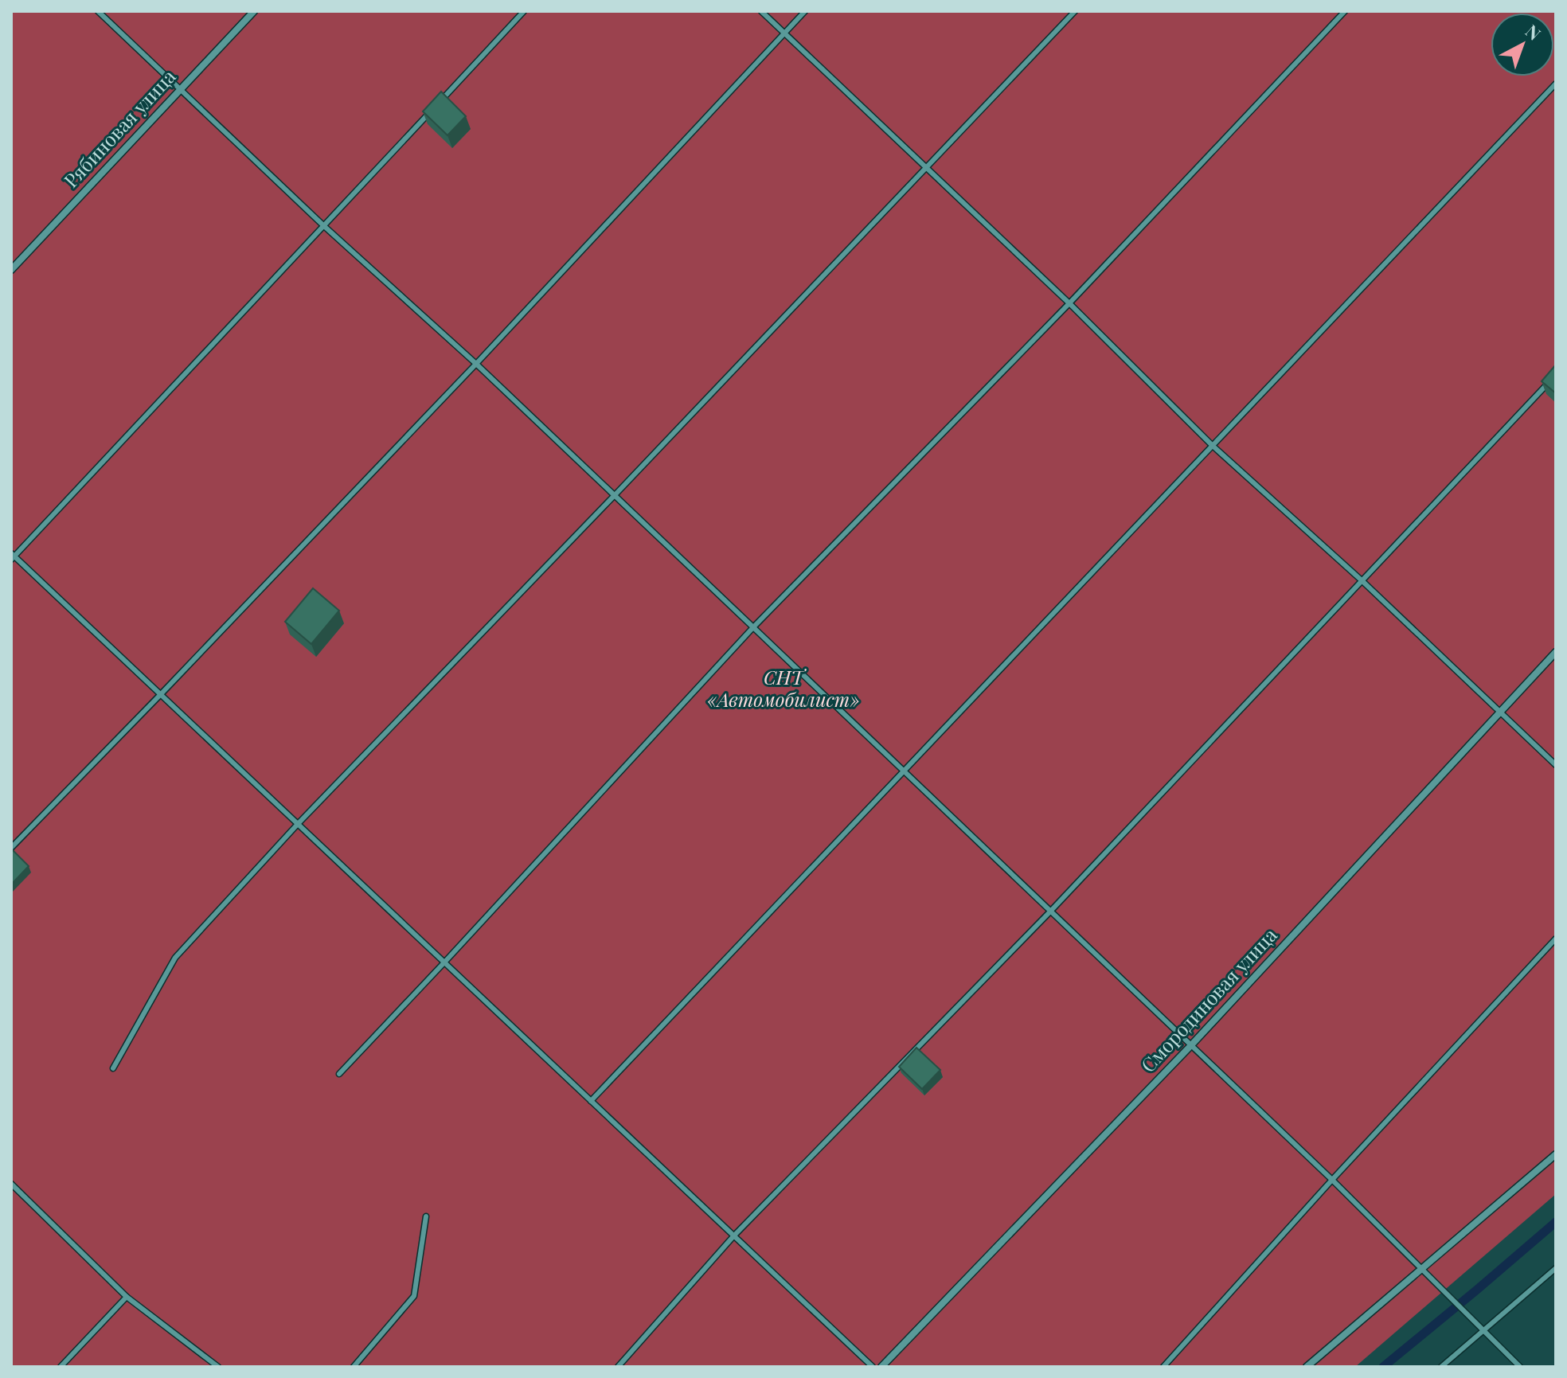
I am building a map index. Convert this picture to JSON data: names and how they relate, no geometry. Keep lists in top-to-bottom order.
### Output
{
  "streets": {
    "street": ["Рябиновая улица", "Смородиновая улица"]
  },
  "parks": ["СНТ «Автомобилист»"],
  "north": "top right"
}
